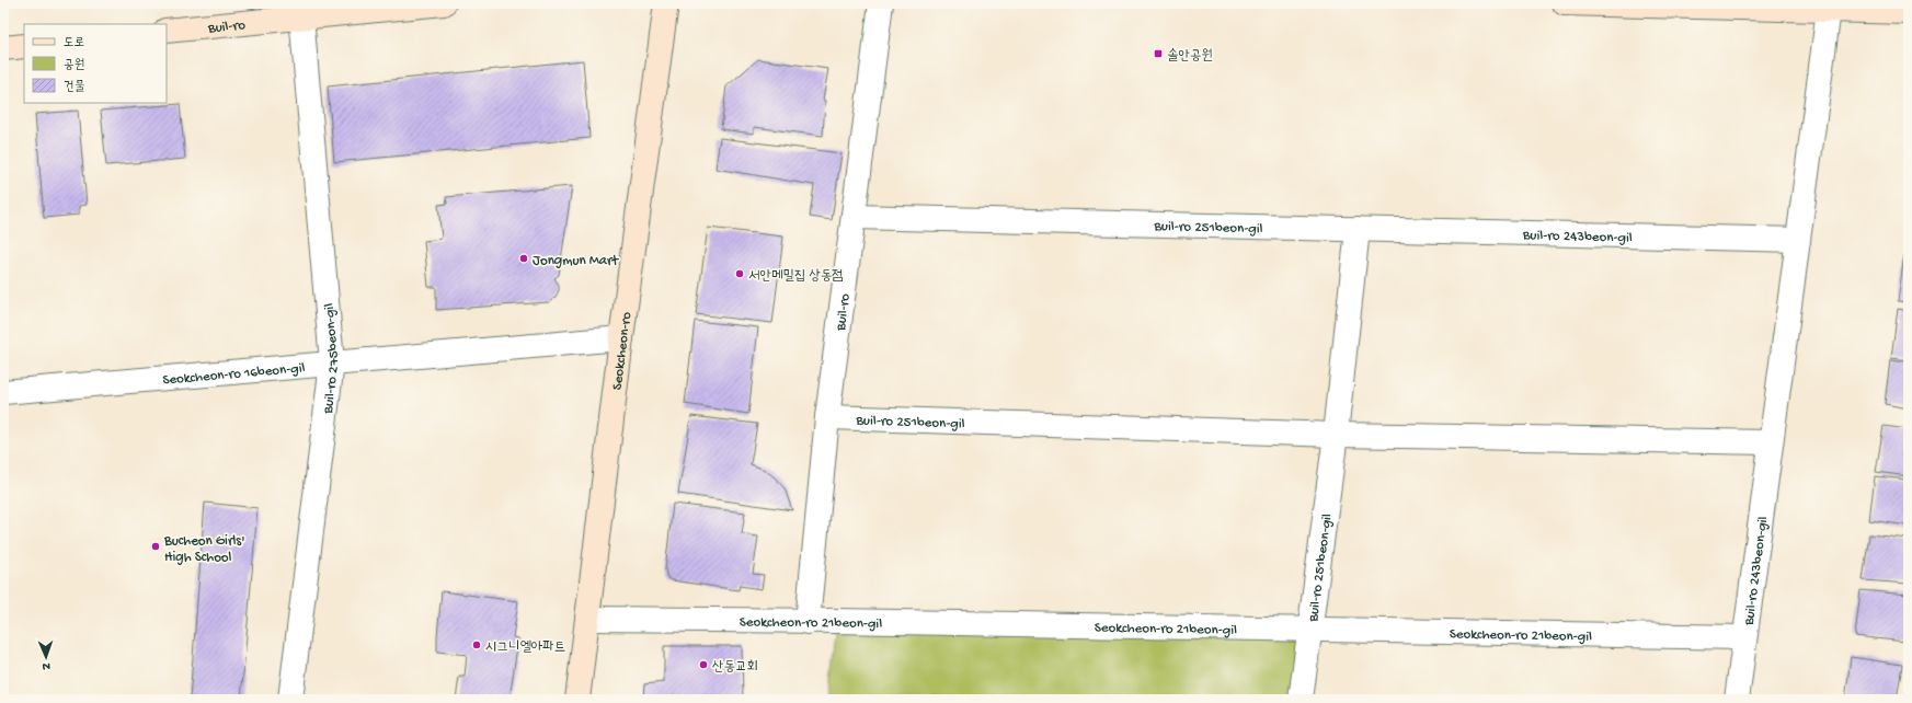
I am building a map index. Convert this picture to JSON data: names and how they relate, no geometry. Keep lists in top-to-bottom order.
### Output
{
  "streets": {
    "street": [
      "Buil-ro",
      "Buil-ro 251beon-gil",
      "Buil-ro 243beon-gil",
      "Seokcheon-ro",
      "Buil-ro 275beon-gil",
      "Seokcheon-ro 16beon-gil",
      "Seokcheon-ro 21beon-gil"
    ]
  },
  "crossings": [
    ["Buil-ro", "Buil-ro 251beon-gil"],
    ["Buil-ro", "Buil-ro 275beon-gil"],
    ["Buil-ro", "Seokcheon-ro 21beon-gil"],
    ["Buil-ro 251beon-gil", "Buil-ro 243beon-gil"],
    ["Buil-ro 251beon-gil", "Seokcheon-ro 21beon-gil"],
    ["Buil-ro 243beon-gil", "Seokcheon-ro 21beon-gil"],
    ["Seokcheon-ro", "Seokcheon-ro 16beon-gil"],
    ["Seokcheon-ro", "Seokcheon-ro 21beon-gil"],
    ["Buil-ro 275beon-gil", "Seokcheon-ro 16beon-gil"]
  ],
  "places": {
    "transit": ["솔안공원"],
    "other": [
      "Jongmun Mart",
      "서안메밀집 상동점",
      "Bucheon Girls' High School",
      "시그니엘아파트",
      "산동교회"
    ]
  },
  "legend": ["도로", "공원", "건물"],
  "north": "bottom"
}
